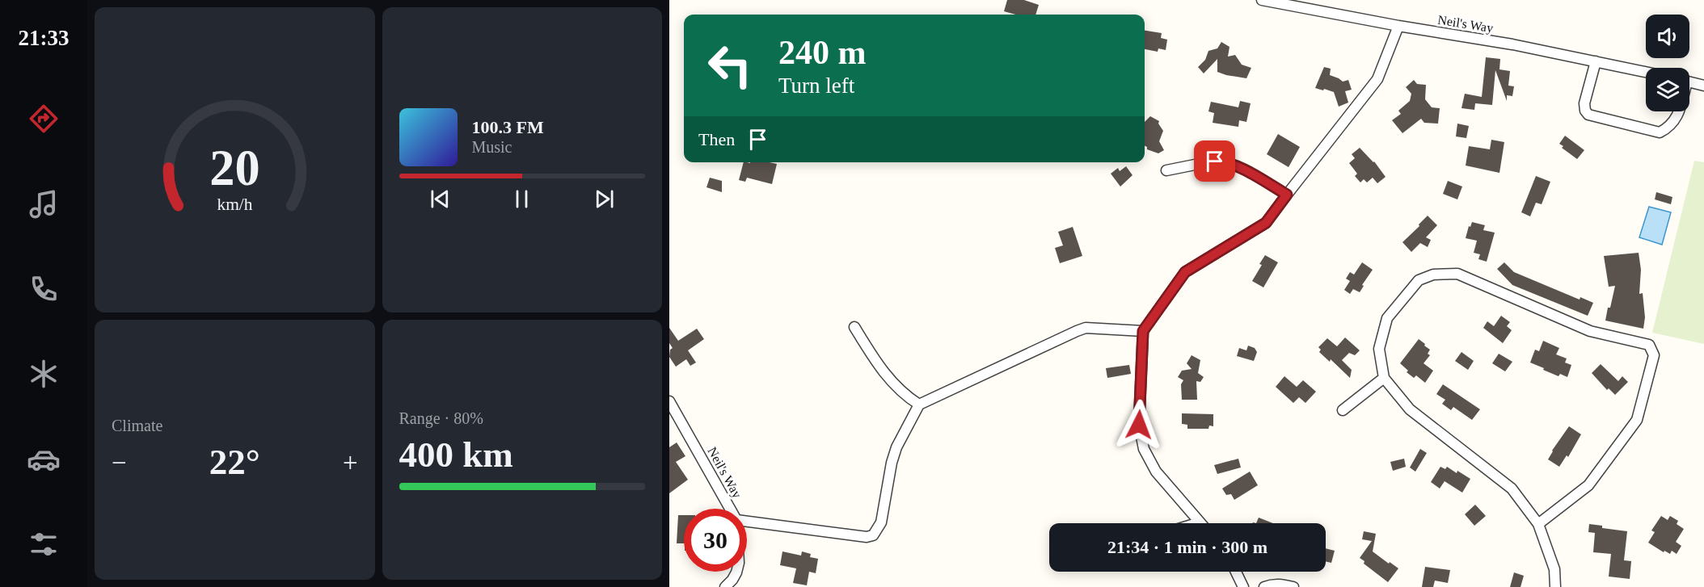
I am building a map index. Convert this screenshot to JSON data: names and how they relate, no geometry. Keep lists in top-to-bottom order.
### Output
{
  "streets": {
    "street": ["Neil's Way"]
  },
  "page": {
    "tabs": "21:33",
    "turn": ["240 m", "Turn left"],
    "song": ["100.3 FM", "Music"],
    "then": "Then",
    "tile": [
      "Climate",
      ["Range · 80%", "400 km"]
    ],
    "heat": ["−", "22°", "+"],
    "limit": "30",
    "trip": "21:34 · 1 min · 300 m",
    "gauge": ["20", "km/h"]
  }
}
